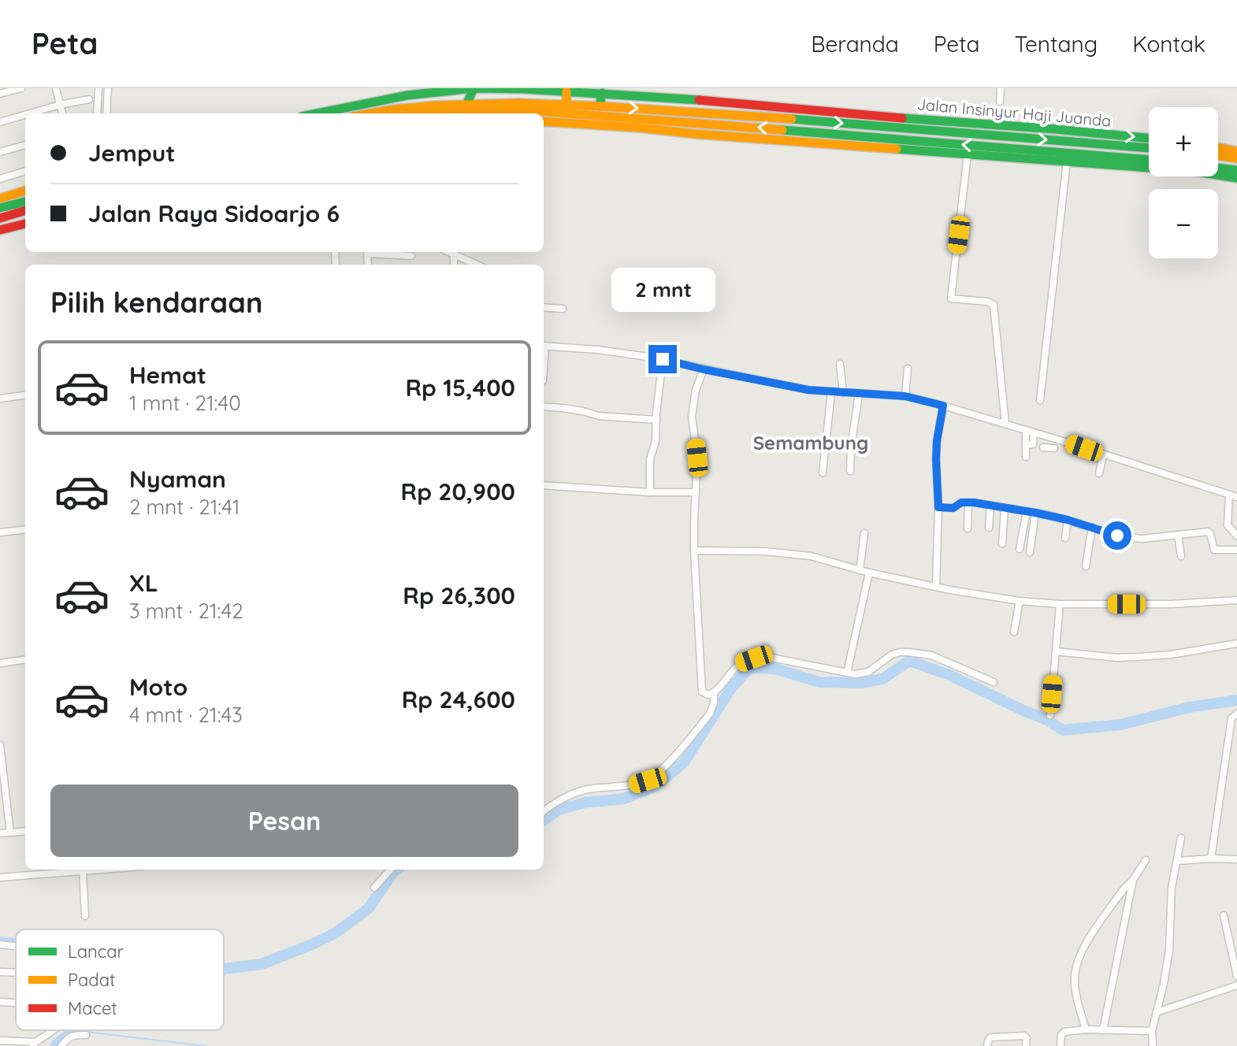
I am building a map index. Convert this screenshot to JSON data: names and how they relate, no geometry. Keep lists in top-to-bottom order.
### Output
{
  "streets": {
    "main road": ["Jalan Insinyur Haji Juanda"]
  },
  "districts": ["Semambung"],
  "legend": ["Lancar", "Padat", "Macet"],
  "page": {
    "header": "Peta",
    "nav": [
      "Beranda",
      "Peta",
      "Tentang",
      "Kontak"
    ],
    "map_buttons": ["+", "−"],
    "banner": ["Jemput", "Jalan Raya Sidoarjo 6"],
    "heading": "Pilih kendaraan",
    "bubble": "2 mnt",
    "list": [
      {
        "name": "Hemat",
        "note": "1 mnt · 21:40",
        "value": "Rp 15,400"
      },
      {
        "name": "Nyaman",
        "note": "2 mnt · 21:41",
        "value": "Rp 20,900"
      },
      {
        "name": "XL",
        "note": "3 mnt · 21:42",
        "value": "Rp 26,300"
      },
      {
        "name": "Moto",
        "note": "4 mnt · 21:43",
        "value": "Rp 24,600"
      }
    ],
    "buttons": "Pesan"
  }
}
